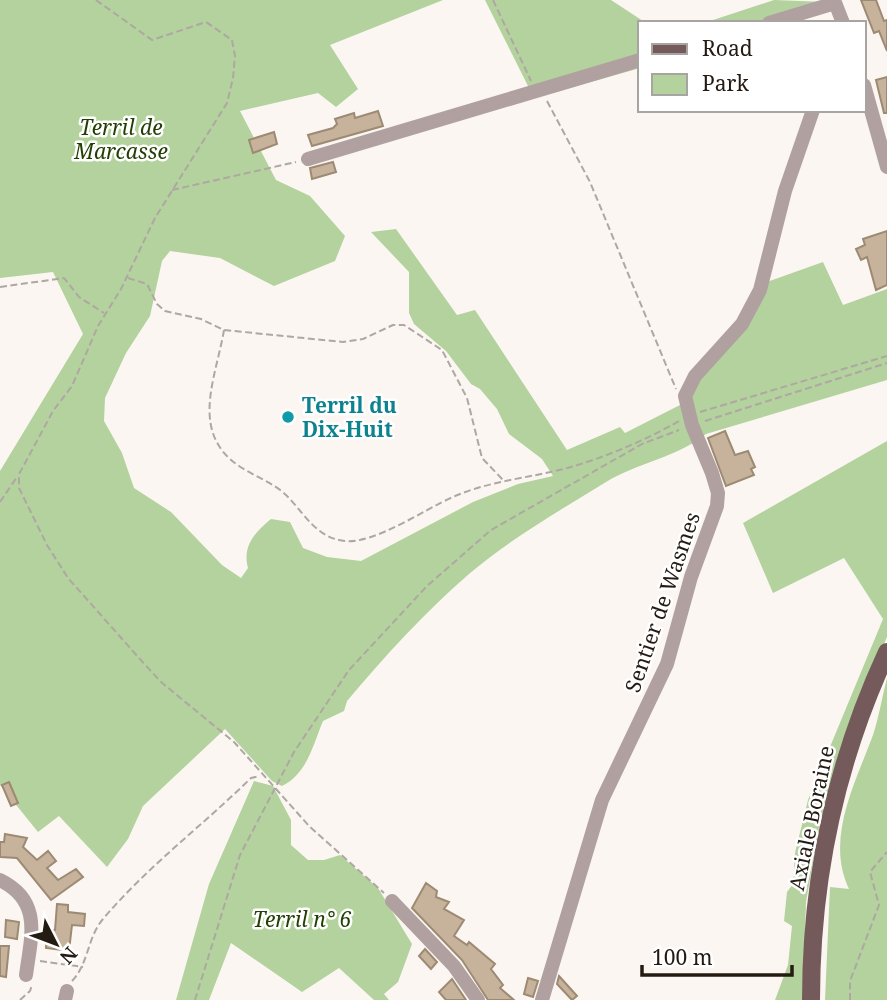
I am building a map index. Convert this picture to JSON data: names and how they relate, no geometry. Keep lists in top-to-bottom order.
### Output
{
  "streets": {
    "main road": ["Axiale Boraine"],
    "street": ["Sentier de Wasmes"]
  },
  "parks": ["Terril de Marcasse", "Terril n° 6"],
  "places": ["Terril du Dix-Huit"],
  "legend": ["Road", "Park"],
  "scale_bar": "100 m",
  "north": "bottom right"
}
